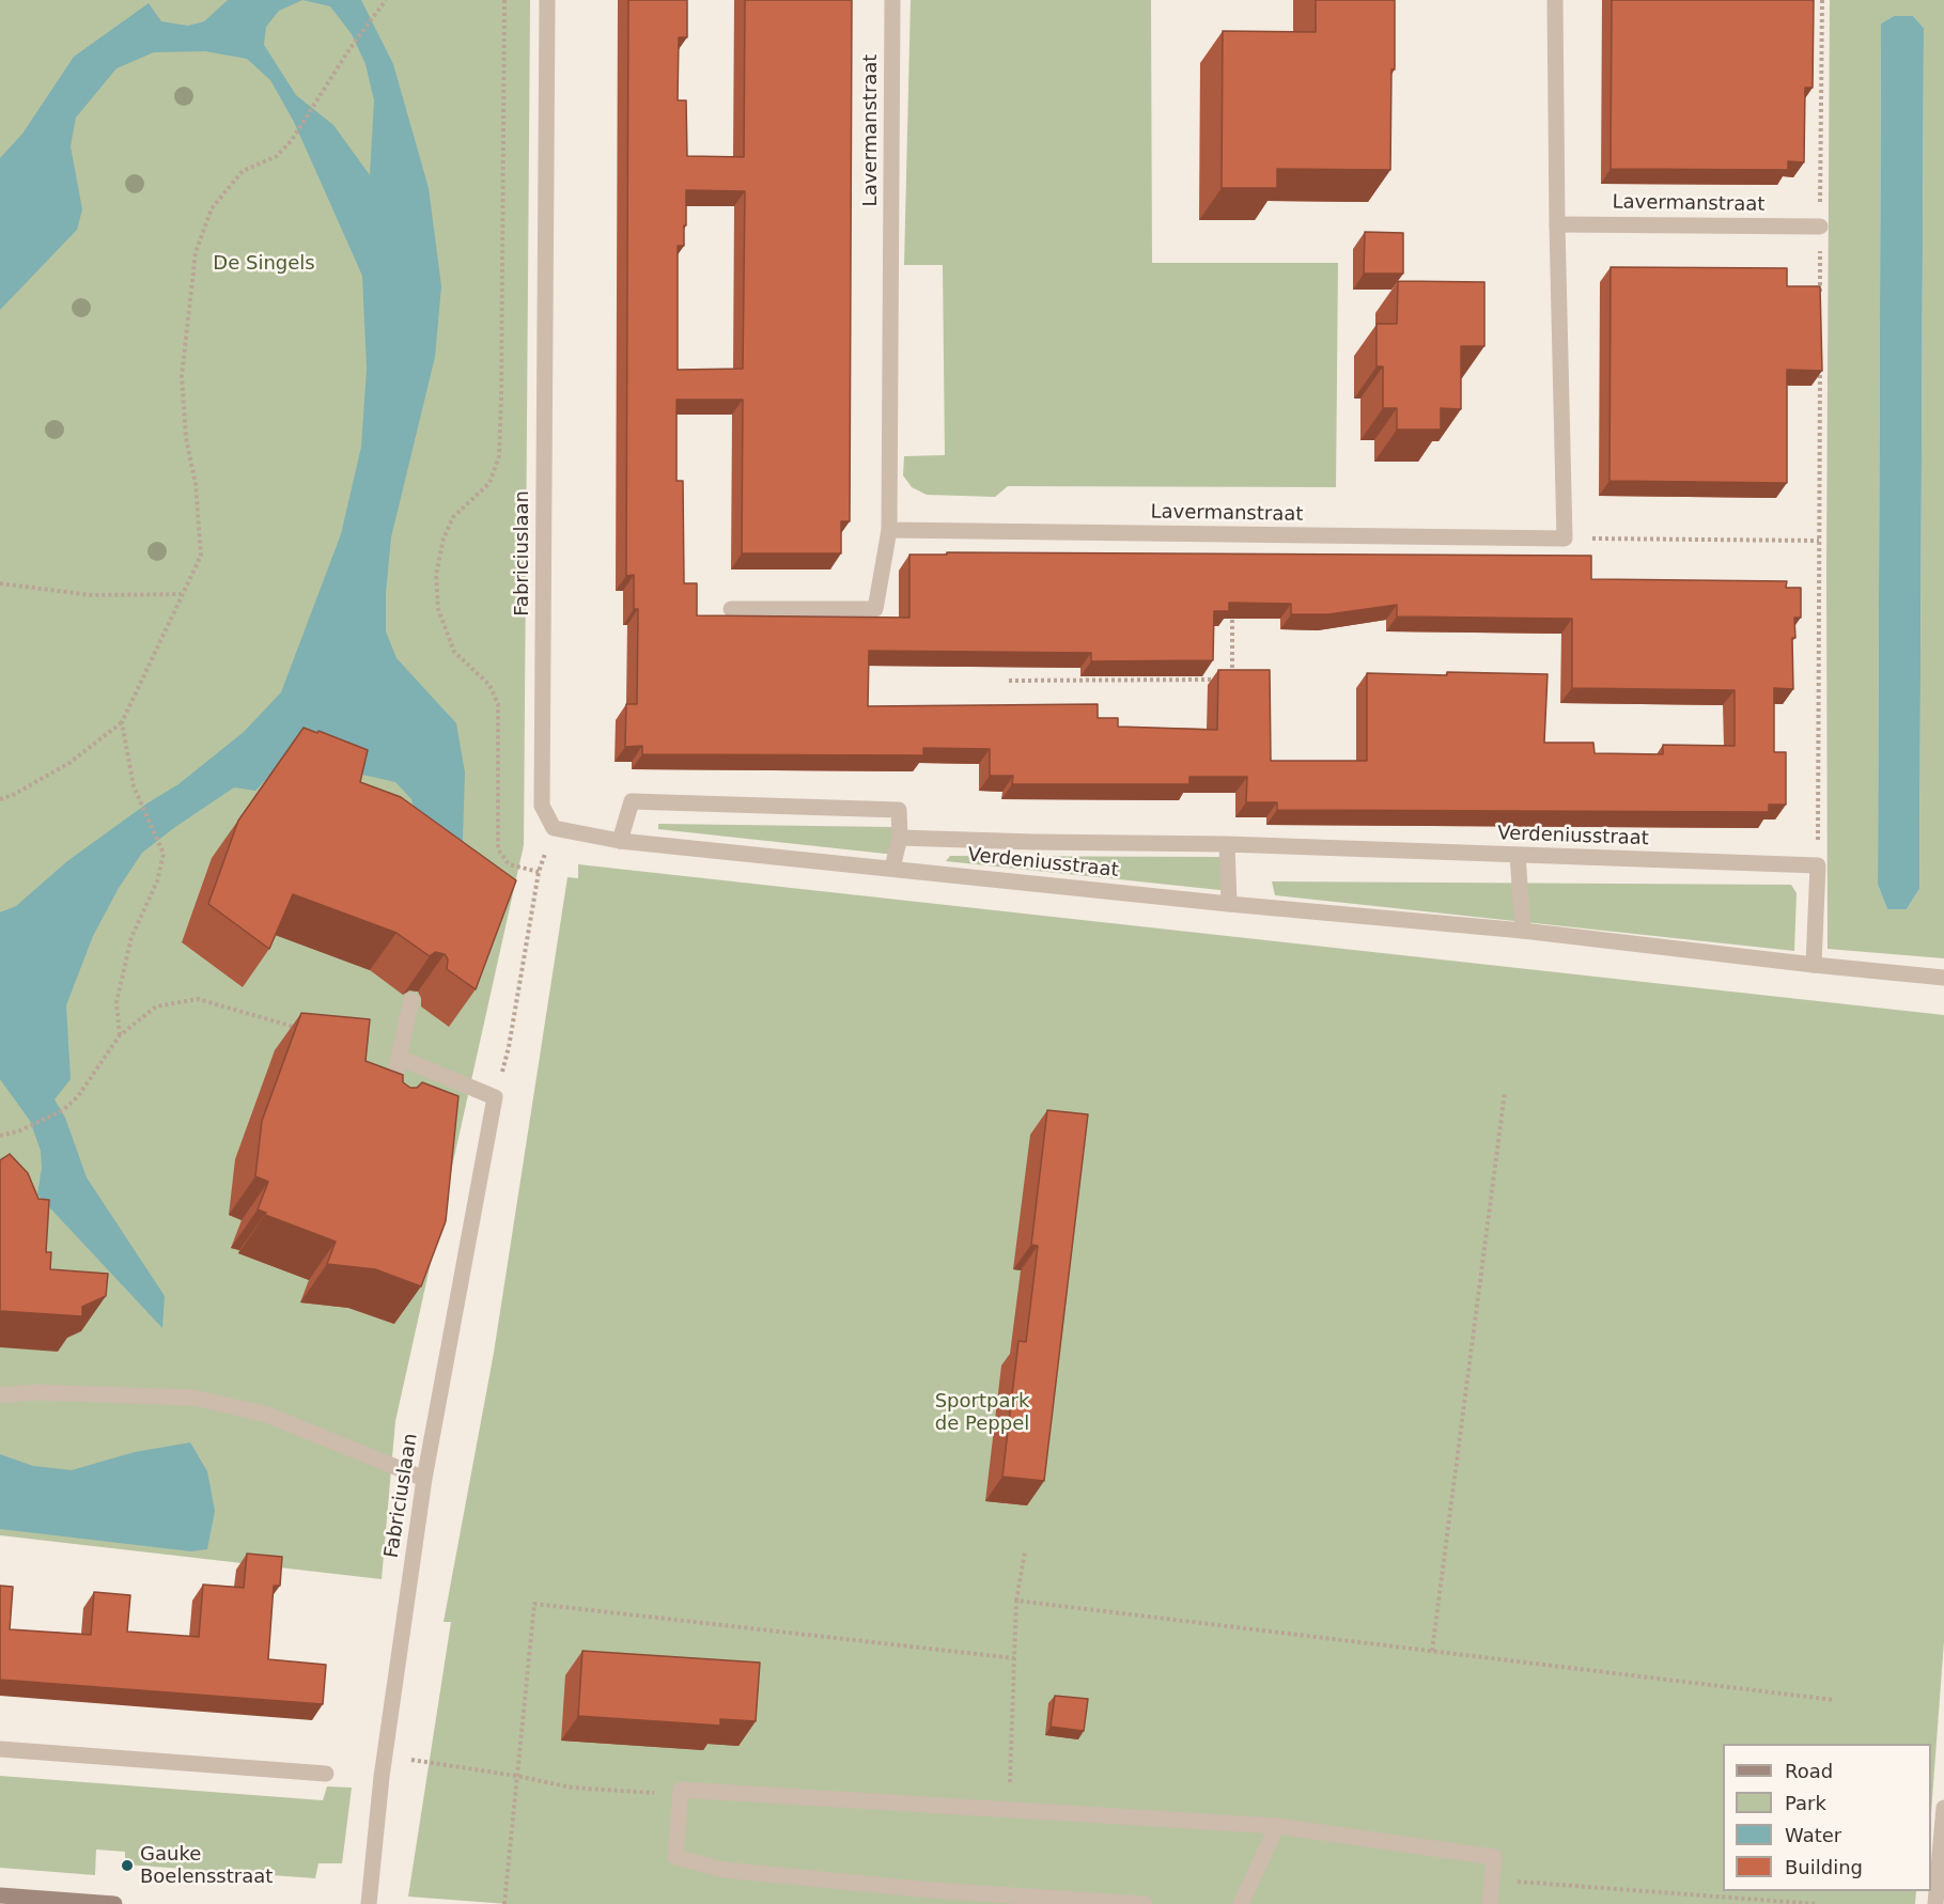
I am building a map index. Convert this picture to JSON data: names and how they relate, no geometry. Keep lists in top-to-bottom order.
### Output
{
  "streets": {
    "street": ["Lavermanstraat", "Fabriciuslaan", "Verdeniusstraat"]
  },
  "crossings": [
    ["Fabriciuslaan", "Verdeniusstraat"]
  ],
  "parks": ["De Singels", "Sportpark de Peppel"],
  "places": ["Gauke Boelensstraat"],
  "legend": [
    "Road",
    "Park",
    "Water",
    "Building"
  ]
}
